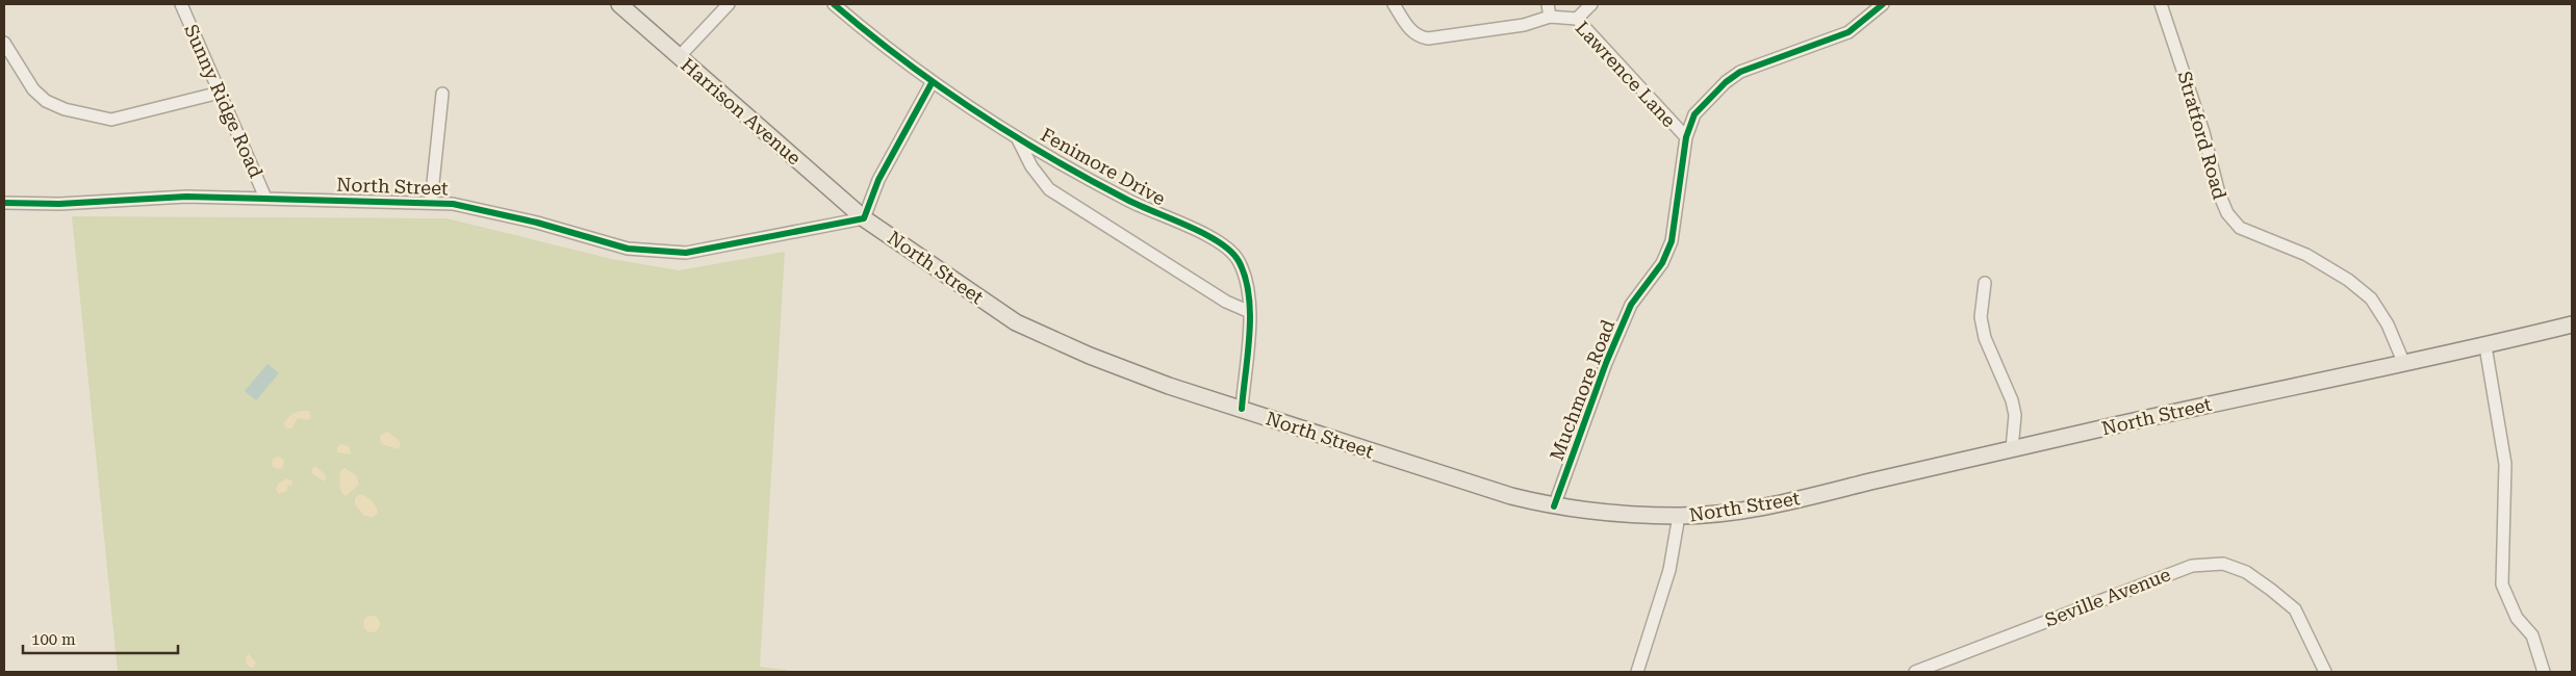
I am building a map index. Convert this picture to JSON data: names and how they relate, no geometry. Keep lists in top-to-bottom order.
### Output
{
  "streets": {
    "main road": ["Harrison Avenue", "North Street"],
    "street": [
      "Lawrence Lane",
      "Sunny Ridge Road",
      "Stratford Road",
      "Fenimore Drive",
      "Muchmore Road",
      "Seville Avenue"
    ]
  },
  "crossings": [
    ["Lawrence Lane", "Muchmore Road"],
    ["Sunny Ridge Road", "North Street"],
    ["Harrison Avenue", "North Street"],
    ["Stratford Road", "North Street"],
    ["Fenimore Drive", "North Street"],
    ["North Street", "Muchmore Road"]
  ],
  "scale_bar": "100 m"
}
